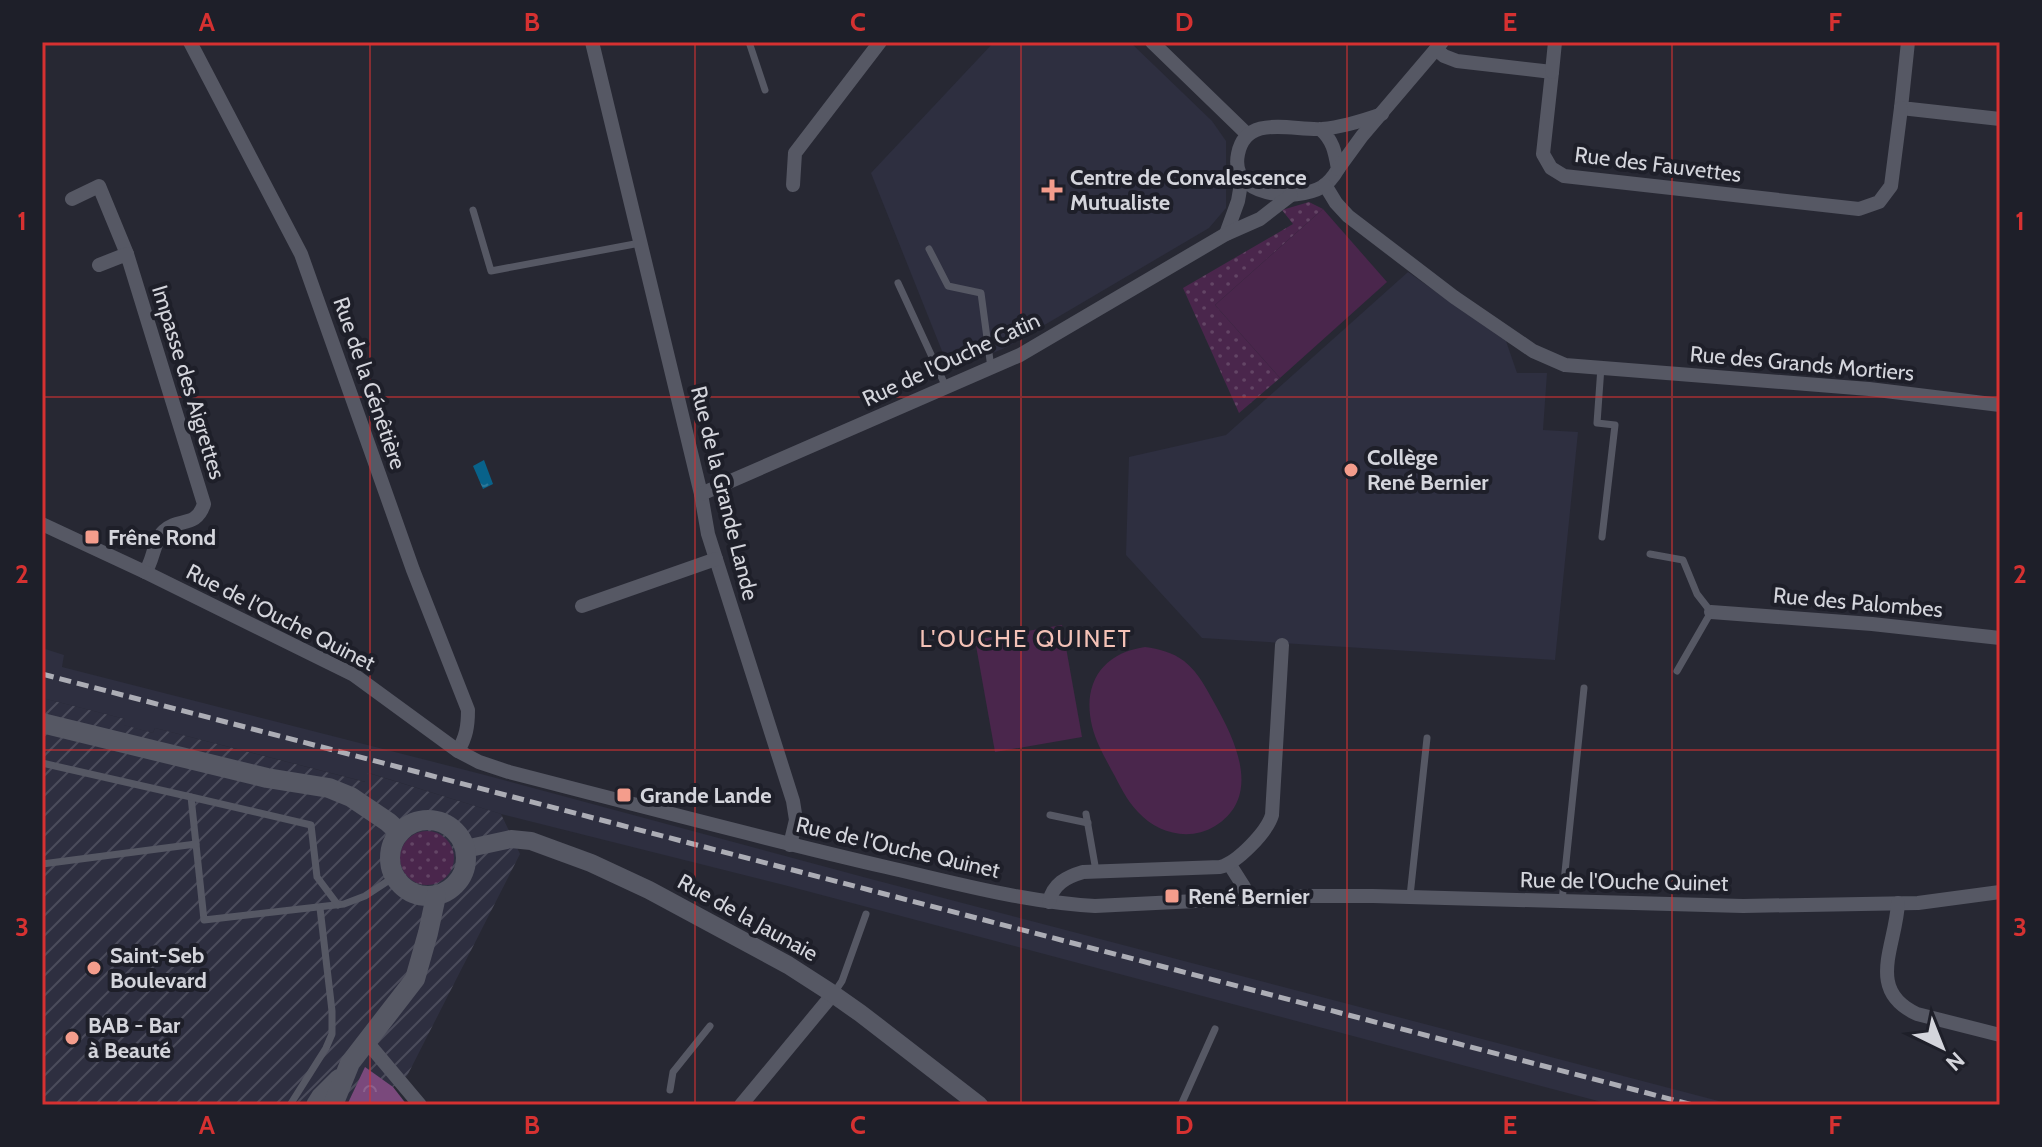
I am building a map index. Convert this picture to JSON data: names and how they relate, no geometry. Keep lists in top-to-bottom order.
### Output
{
  "streets": {
    "street": [
      "Rue des Fauvettes",
      "Rue de l'Ouche Catin",
      "Rue des Grands Mortiers",
      "Impasse des Aigrettes",
      "Rue de la Génêtière",
      "Rue de la Grande Lande",
      "Rue des Palombes",
      "Rue de l'Ouche Quinet",
      "Rue de la Jaunaie"
    ]
  },
  "crossings": [
    ["Rue de l'Ouche Catin", "Rue des Grands Mortiers"],
    ["Rue de l'Ouche Catin", "Rue de la Grande Lande"],
    ["Impasse des Aigrettes", "Rue de l'Ouche Quinet"],
    ["Rue de la Génêtière", "Rue de l'Ouche Quinet"],
    ["Rue de la Grande Lande", "Rue de l'Ouche Quinet"]
  ],
  "districts": ["L'OUCHE QUINET"],
  "places": {
    "health": ["Centre de Convalescence Mutualiste"],
    "other": ["Collège René Bernier", "Saint-Seb Boulevard", "BAB - Bar à Beauté"],
    "transit": ["Frêne Rond", "Grande Lande", "René Bernier"]
  },
  "north": "bottom right",
  "grid": {
    "columns": [
      "A",
      "B",
      "C",
      "D",
      "E",
      "F"
    ],
    "rows": ["1", "2", "3"]
  }
}
